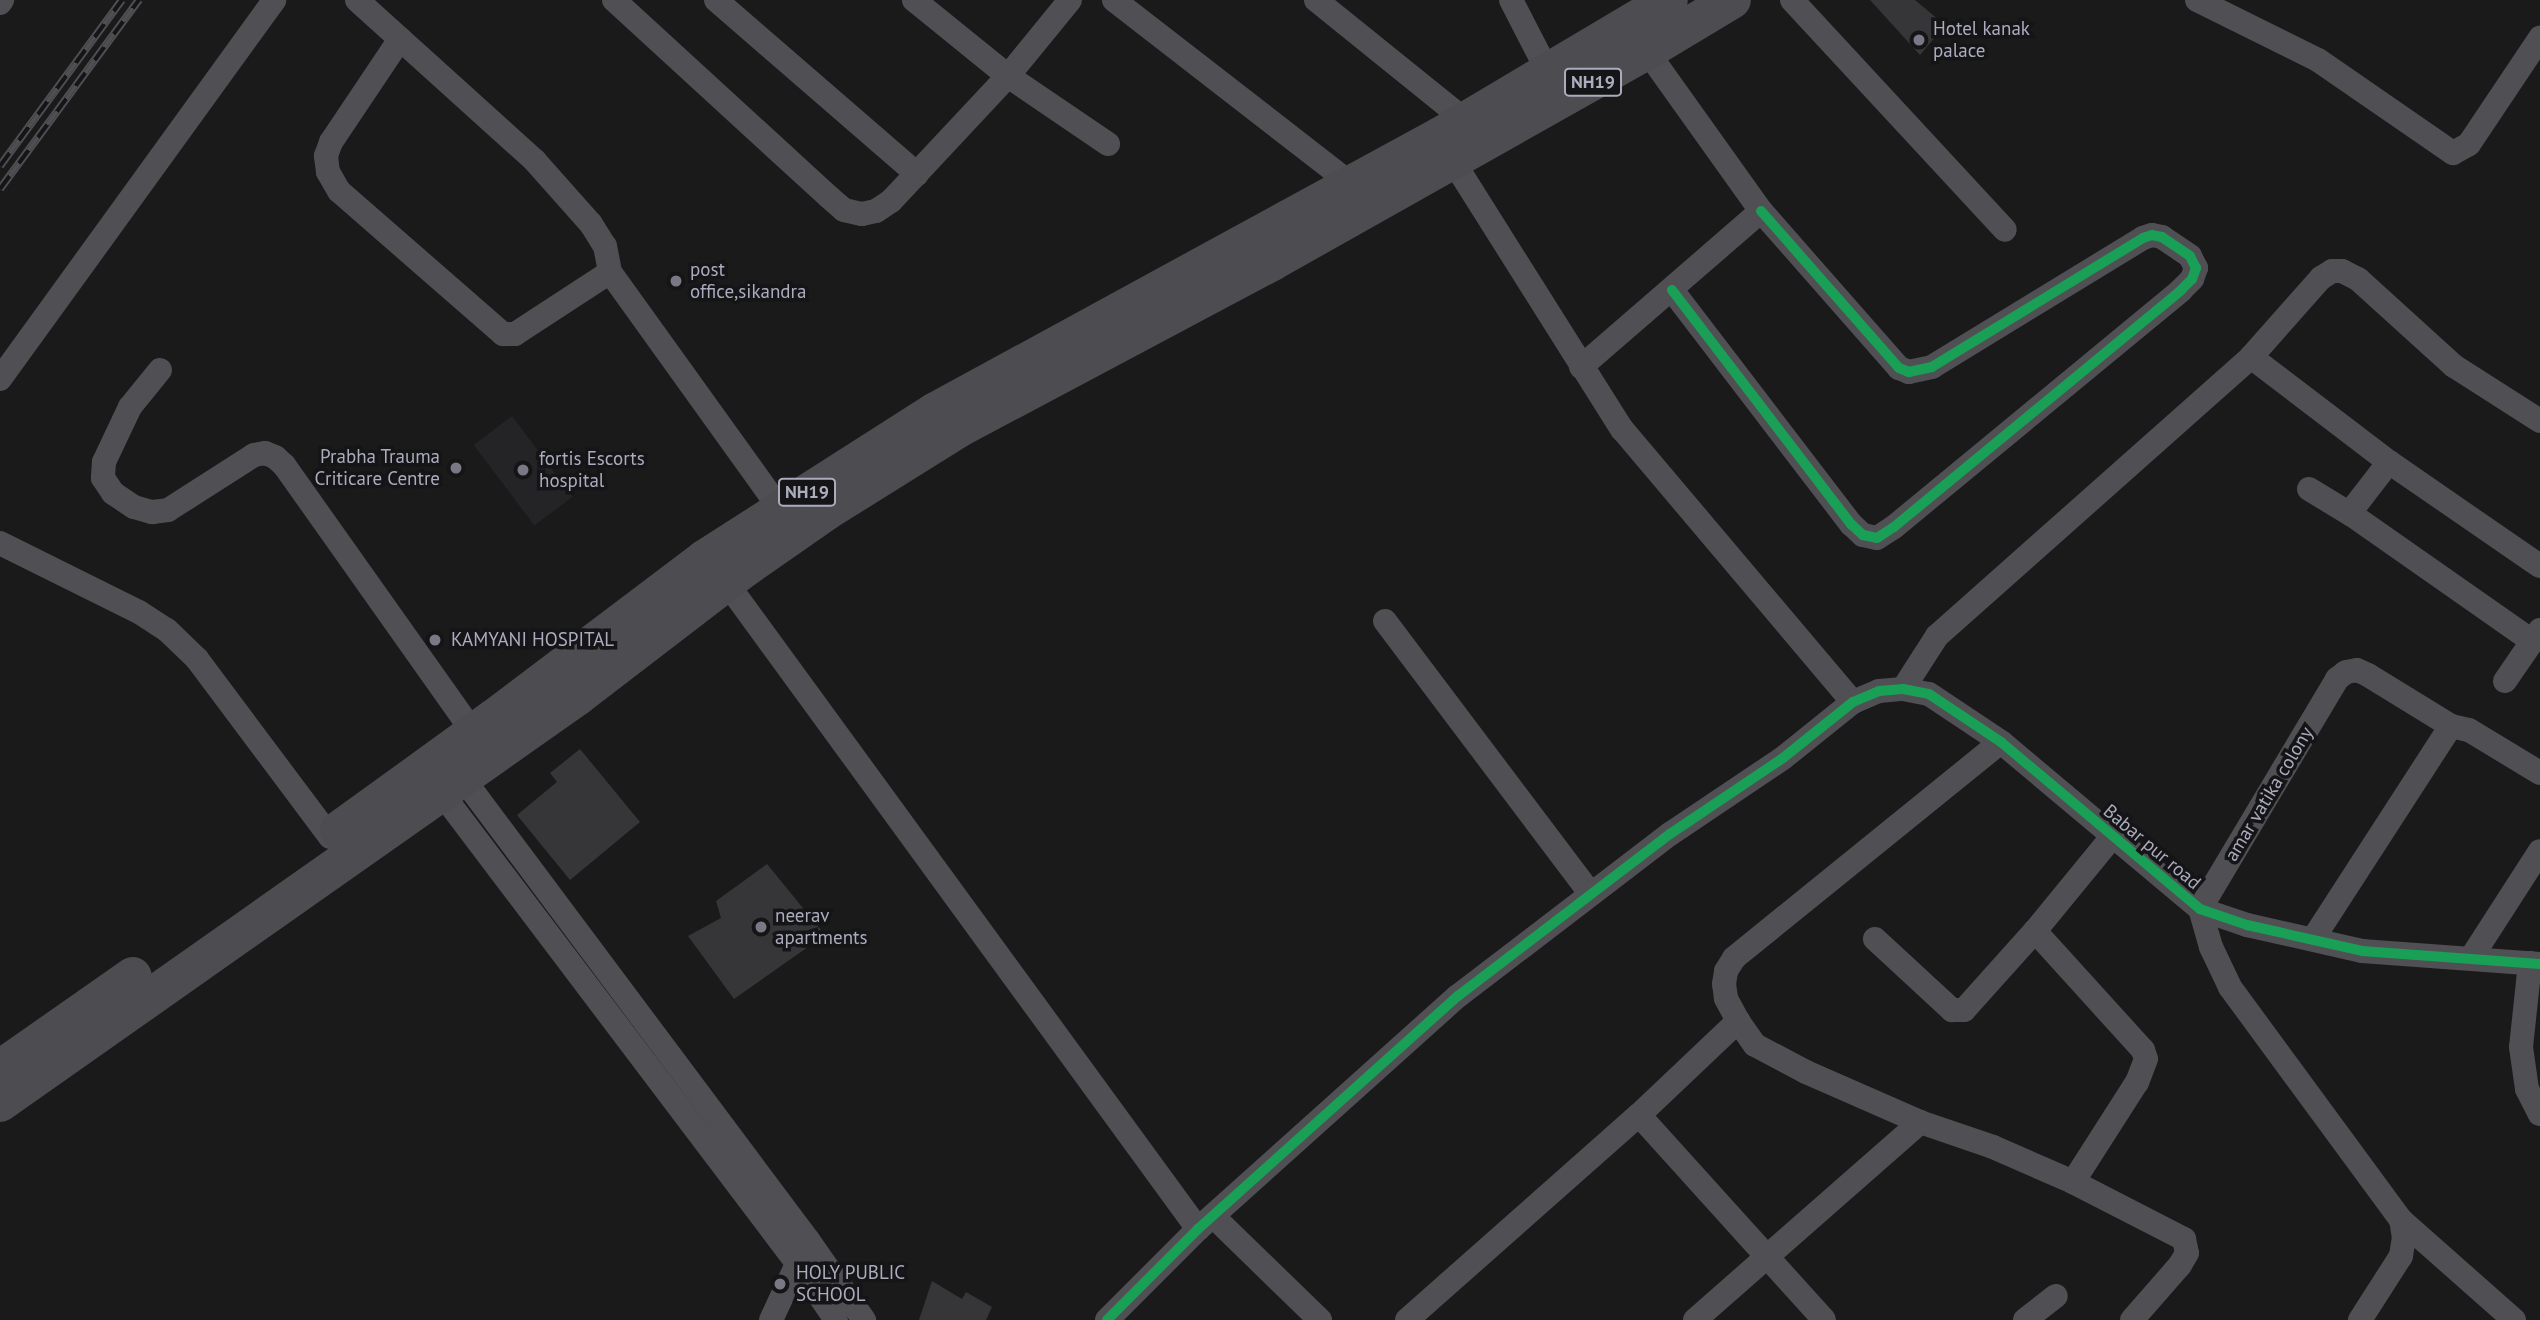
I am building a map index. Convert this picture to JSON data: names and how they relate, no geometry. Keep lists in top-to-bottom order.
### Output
{
  "streets": {
    "highway": ["NH19"],
    "street": ["amar vatika colony", "Babar pur road"]
  },
  "crossings": [
    ["amar vatika colony", "Babar pur road"]
  ],
  "places": [
    "Hotel kanak palace",
    "post office,sikandra",
    "Prabha Trauma Criticare Centre",
    "fortis Escorts hospital",
    "KAMYANI HOSPITAL",
    "neerav apartments",
    "HOLY PUBLIC SCHOOL"
  ]
}
